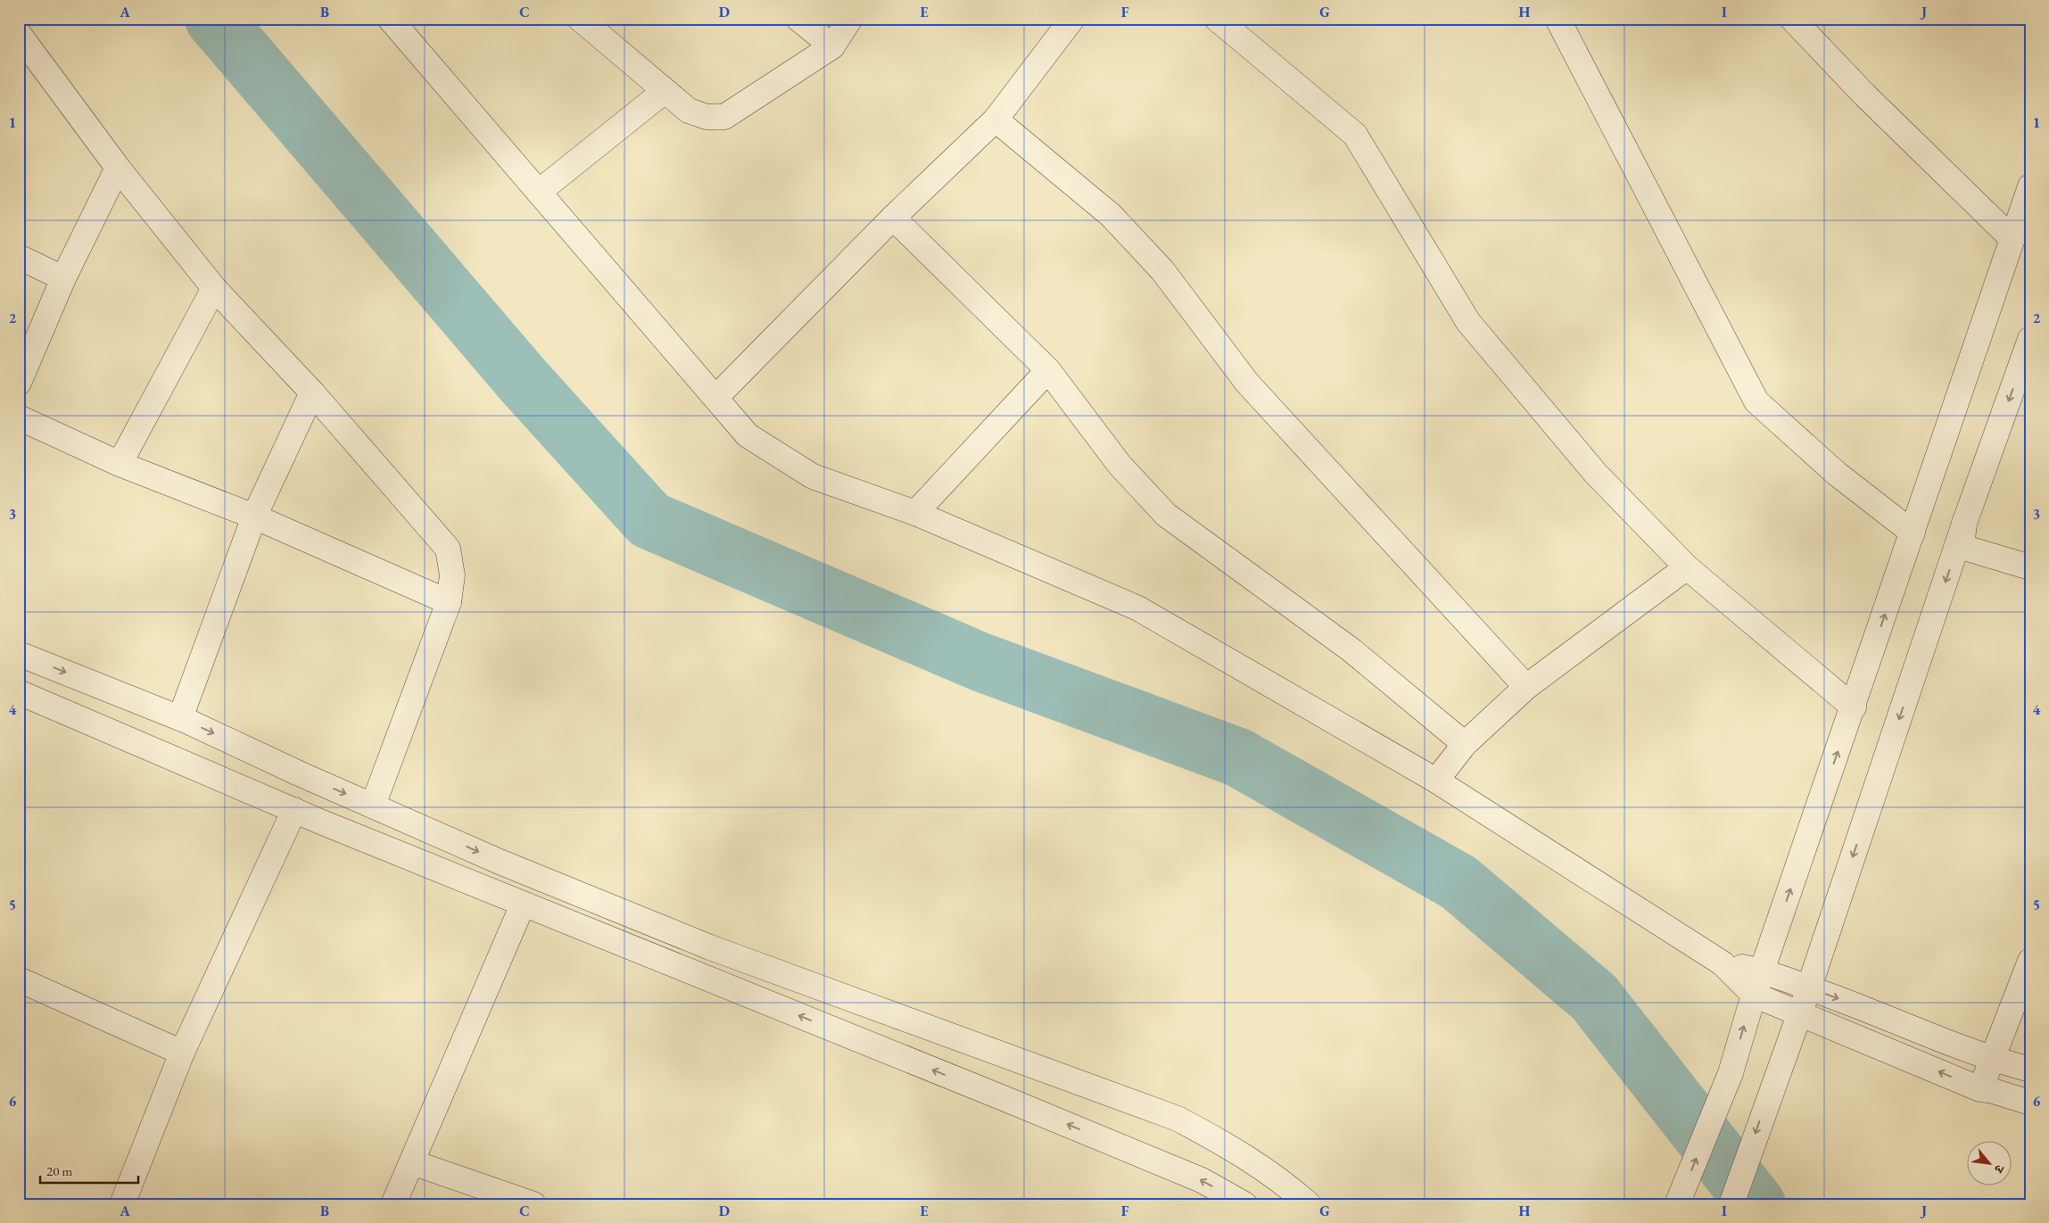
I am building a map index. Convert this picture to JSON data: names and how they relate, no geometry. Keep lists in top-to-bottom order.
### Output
{
  "scale_bar": "20 m",
  "north": "bottom right",
  "grid": {
    "columns": [
      "A",
      "B",
      "C",
      "D",
      "E",
      "F",
      "G",
      "H",
      "I",
      "J"
    ],
    "rows": [
      "1",
      "2",
      "3",
      "4",
      "5",
      "6"
    ]
  }
}
